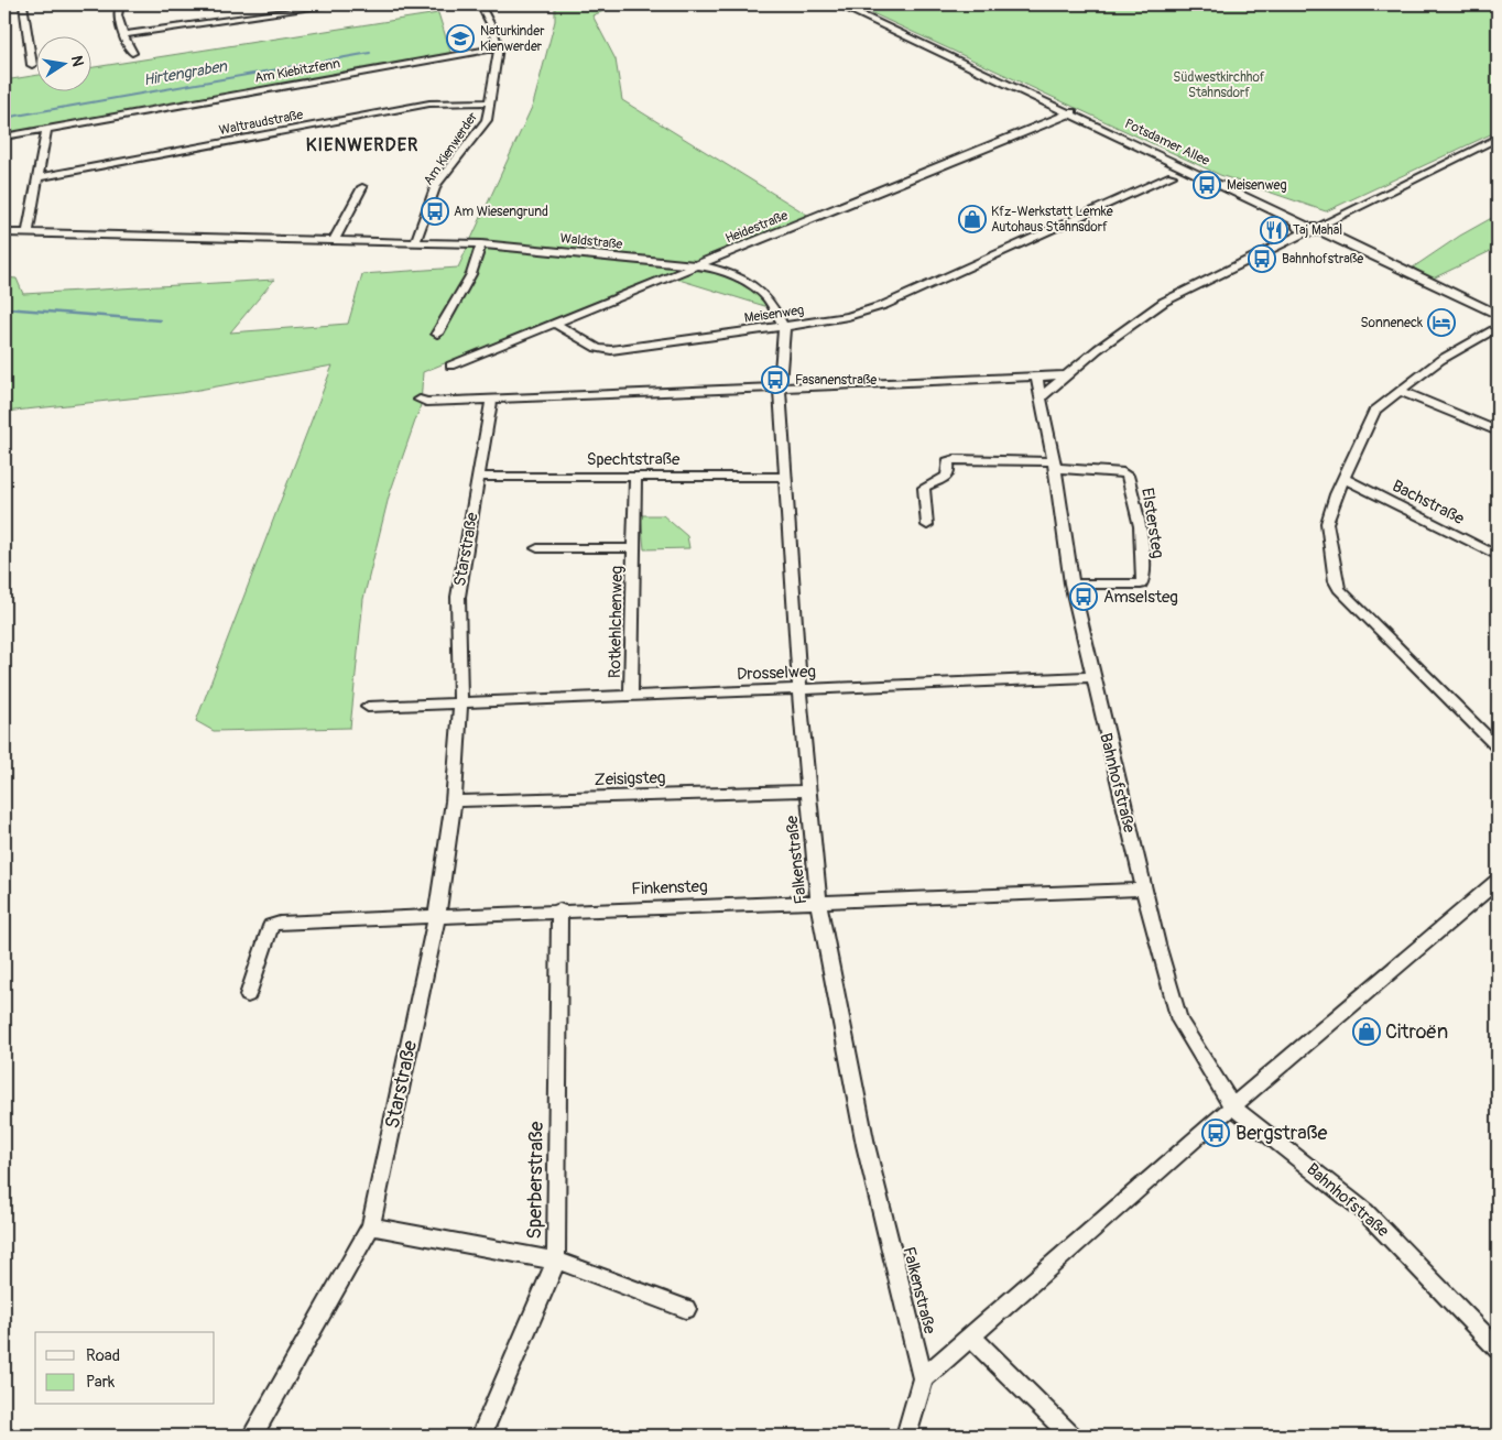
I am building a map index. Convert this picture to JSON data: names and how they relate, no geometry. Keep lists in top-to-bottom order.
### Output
{
  "streets": {
    "street": [
      "Am Kiebitzfenn",
      "Waltraudstraße",
      "Potsdamer Allee",
      "Am Kienwerder",
      "Heidestraße",
      "Waldstraße",
      "Meisenweg",
      "Spechtstraße",
      "Bachstraße",
      "Elstersteg",
      "Starstraße",
      "Rotkehlchenweg",
      "Drosselweg",
      "Zeisigsteg",
      "Bahnhofstraße",
      "Falkenstraße",
      "Finkensteg",
      "Sperberstraße"
    ]
  },
  "crossings": [
    ["Am Kiebitzfenn", "Am Kienwerder"],
    ["Waltraudstraße", "Am Kienwerder"],
    ["Potsdamer Allee", "Heidestraße"],
    ["Heidestraße", "Waldstraße"],
    ["Heidestraße", "Meisenweg"],
    ["Waldstraße", "Meisenweg"],
    ["Waldstraße", "Falkenstraße"],
    ["Meisenweg", "Falkenstraße"],
    ["Spechtstraße", "Starstraße"],
    ["Spechtstraße", "Rotkehlchenweg"],
    ["Spechtstraße", "Falkenstraße"],
    ["Elstersteg", "Bahnhofstraße"],
    ["Starstraße", "Drosselweg"],
    ["Starstraße", "Zeisigsteg"],
    ["Starstraße", "Finkensteg"],
    ["Rotkehlchenweg", "Drosselweg"],
    ["Drosselweg", "Bahnhofstraße"],
    ["Drosselweg", "Falkenstraße"],
    ["Zeisigsteg", "Falkenstraße"],
    ["Bahnhofstraße", "Finkensteg"],
    ["Falkenstraße", "Finkensteg"],
    ["Finkensteg", "Sperberstraße"]
  ],
  "districts": ["KIENWERDER"],
  "water": ["Hirtengraben"],
  "parks": ["Südwestkirchhof Stahnsdorf"],
  "places": {
    "school or university": ["Naturkinder Kienwerder"],
    "bus stop": [
      "Meisenweg",
      "Am Wiesengrund",
      "Bahnhofstraße",
      "Fasanenstraße",
      "Amselsteg",
      "Bergstraße"
    ],
    "shop": ["Kfz-Werkstatt Lemke Autohaus Stahnsdorf", "Citroën"],
    "restaurant": ["Taj Mahal"],
    "hotel": ["Sonneneck"]
  },
  "legend": ["Road", "Park"],
  "north": "right"
}
